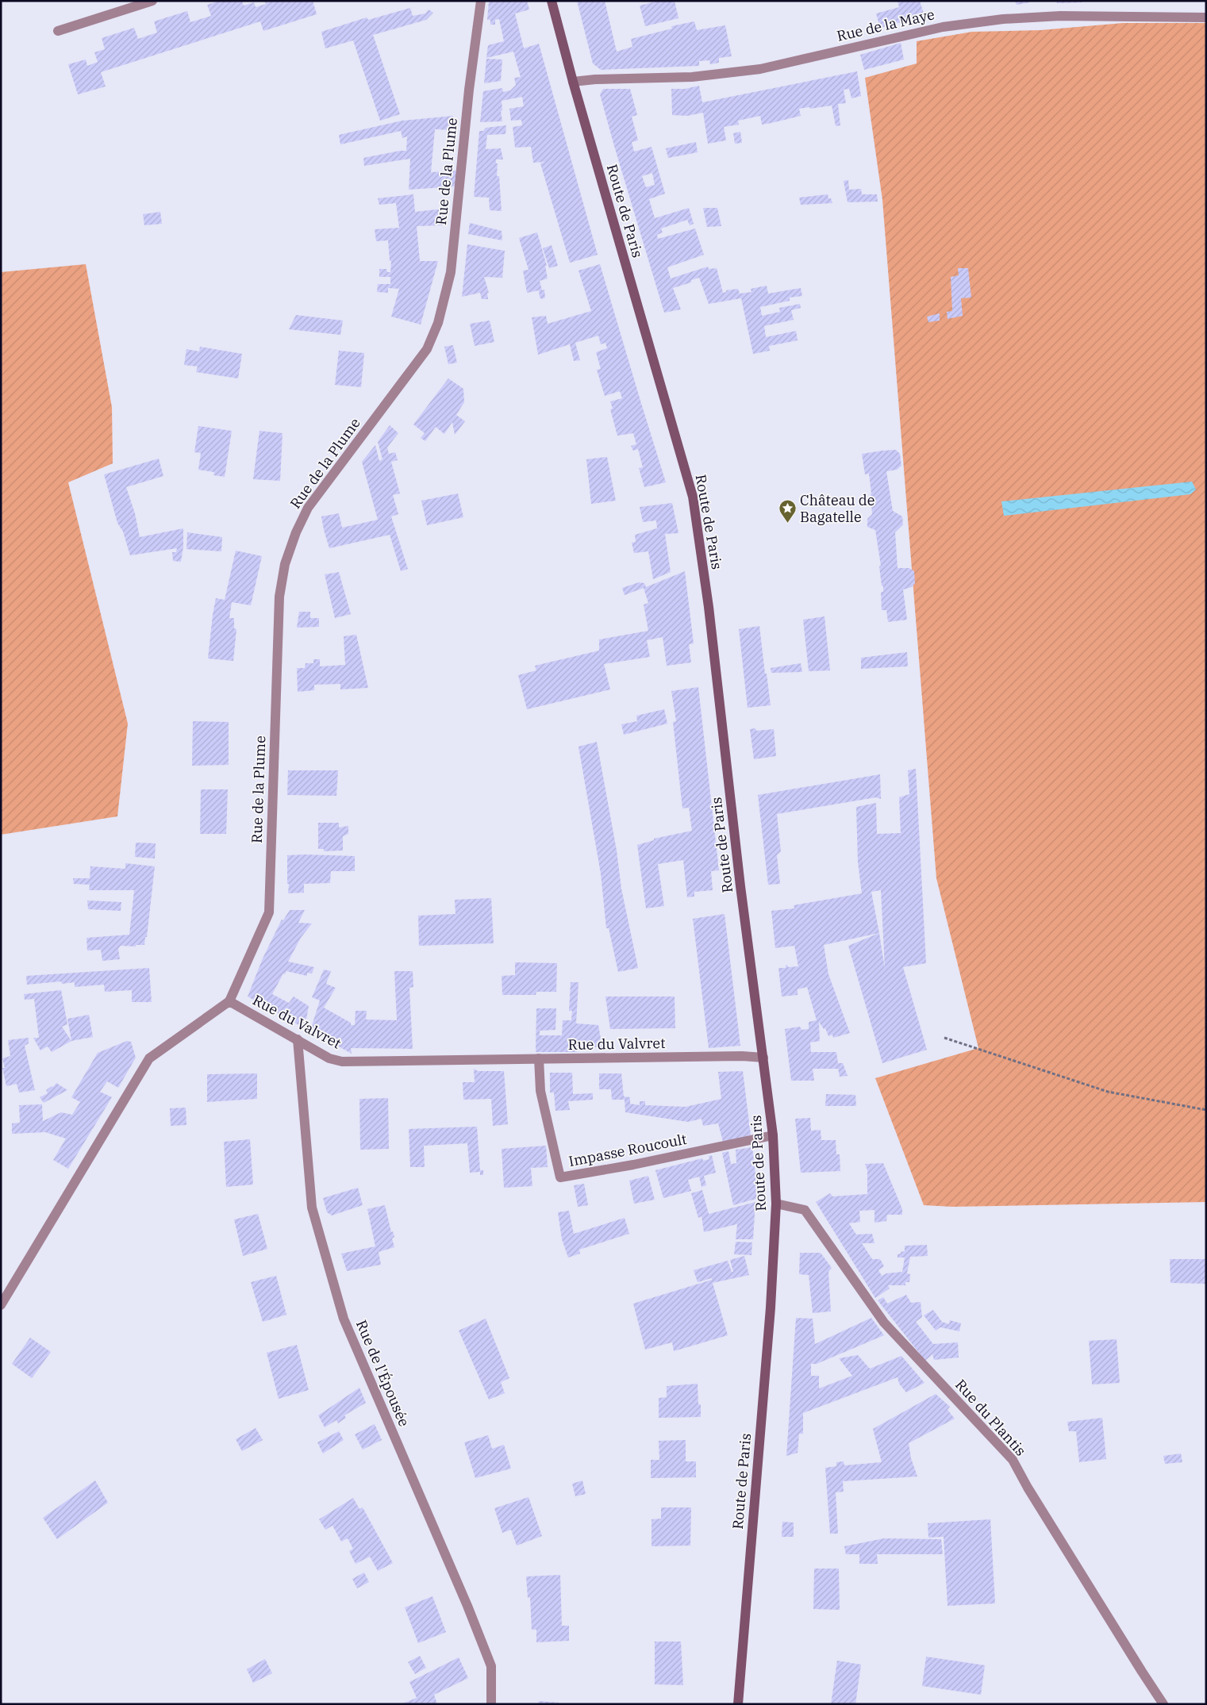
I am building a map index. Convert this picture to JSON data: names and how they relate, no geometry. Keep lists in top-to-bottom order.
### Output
{
  "streets": {
    "main road": ["Route de Paris"],
    "street": [
      "Rue de la Maye",
      "Rue de la Plume",
      "Rue du Valvret",
      "Impasse Roucoult",
      "Rue de l'Épousée",
      "Rue du Plantis"
    ]
  },
  "crossings": [
    ["Rue de la Maye", "Route de Paris"],
    ["Rue de la Plume", "Rue du Valvret"],
    ["Route de Paris", "Rue du Valvret"],
    ["Route de Paris", "Impasse Roucoult"],
    ["Route de Paris", "Rue du Plantis"],
    ["Rue du Valvret", "Impasse Roucoult"],
    ["Rue du Valvret", "Rue de l'Épousée"]
  ],
  "places": {
    "place": ["Château de Bagatelle"]
  }
}
